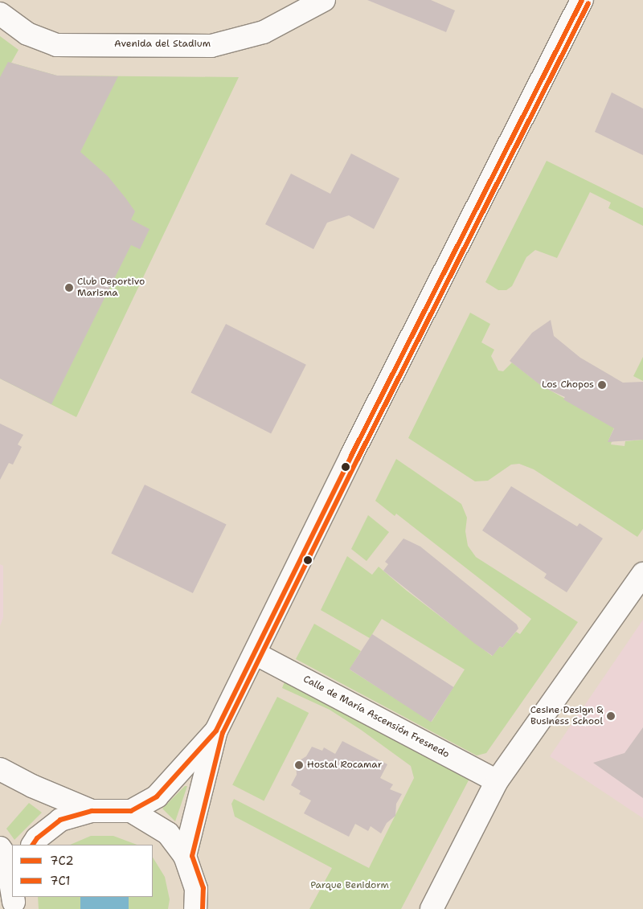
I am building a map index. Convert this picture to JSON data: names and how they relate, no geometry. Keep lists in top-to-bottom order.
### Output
{
  "streets": {
    "main road": ["Avenida del Stadium", "Calle de María Ascensión Fresnedo"]
  },
  "parks": ["Parque Benidorm"],
  "places": [
    "Club Deportivo Marisma",
    "Los Chopos",
    "Cesine Design & Business School",
    "Hostal Rocamar"
  ],
  "lines": ["transit line 7C2", "transit line 7C1"],
  "legend": ["7C2", "7C1"]
}
